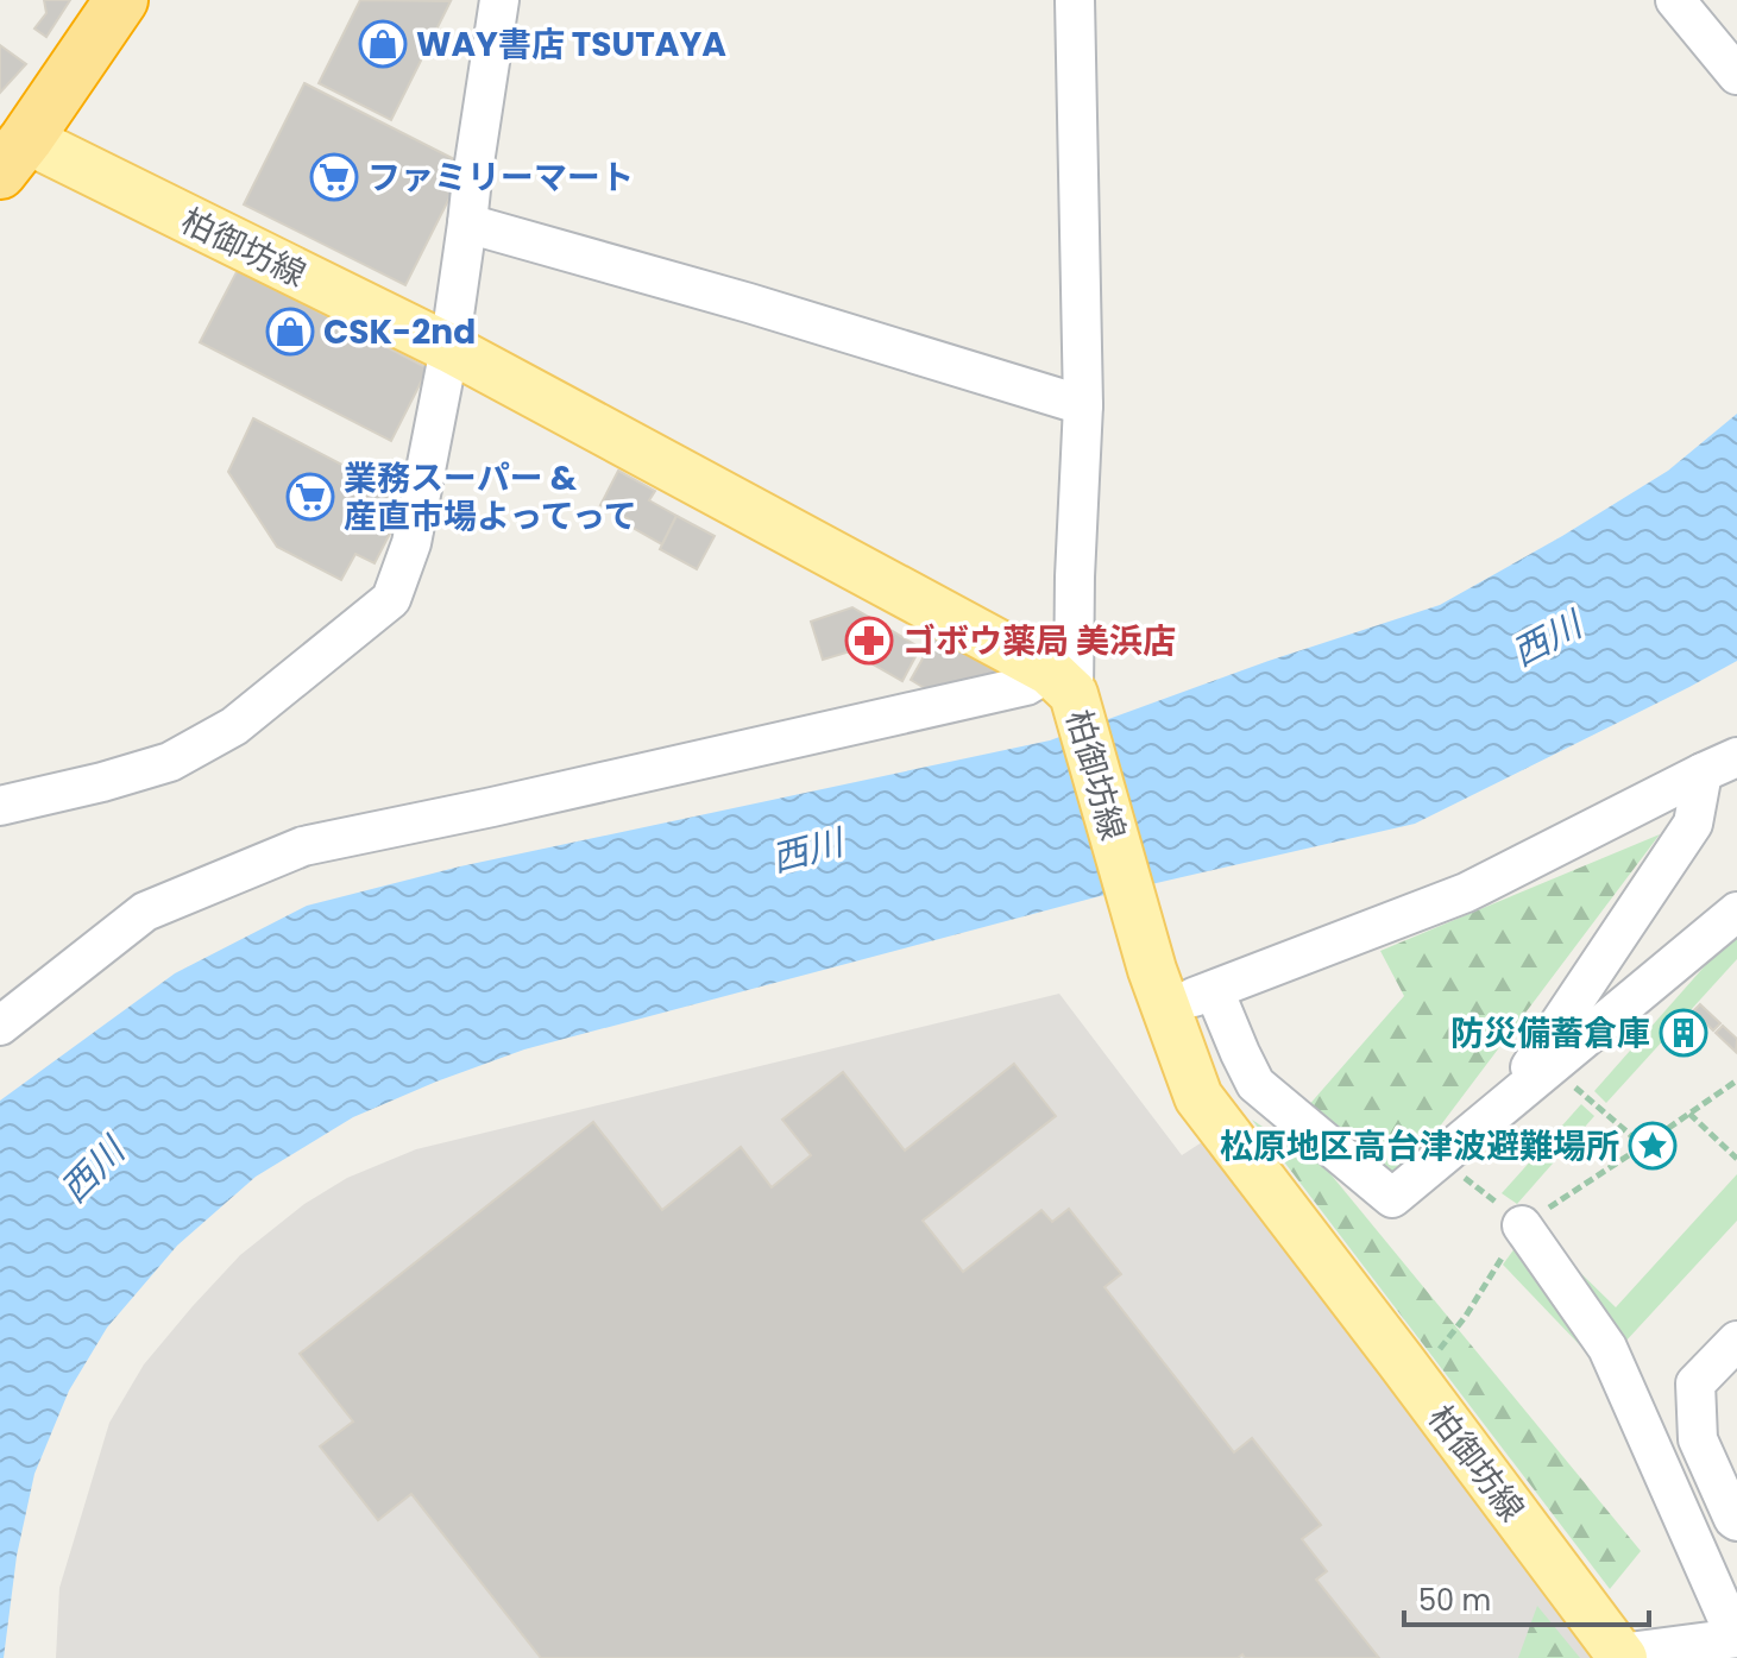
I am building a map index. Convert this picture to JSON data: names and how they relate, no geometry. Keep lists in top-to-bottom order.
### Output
{
  "streets": {
    "main road": ["柏御坊線"]
  },
  "water": ["西川"],
  "places": {
    "shop": ["WAY書店 TSUTAYA", "CSK-2nd"],
    "supermarket": ["ファミリーマート", "業務スーパー & 産直市場よってって"],
    "pharmacy": ["ゴボウ薬局 美浜店"],
    "building": ["防災備蓄倉庫"],
    "place": ["松原地区高台津波避難場所"]
  },
  "scale_bar": "50 m"
}
